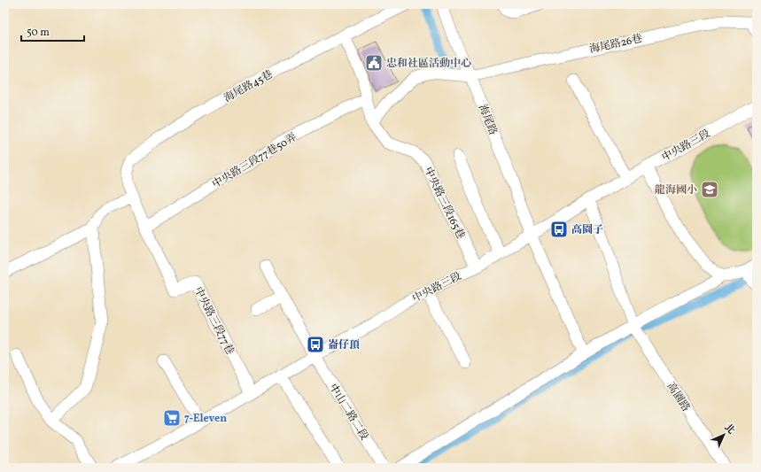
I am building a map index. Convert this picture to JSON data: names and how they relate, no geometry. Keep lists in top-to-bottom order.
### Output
{
  "streets": {
    "street": [
      "海尾路26巷",
      "海尾路45巷",
      "海尾路",
      "中央路三段",
      "中央路三段77巷50弄",
      "中央路三段165巷",
      "中央路三段77巷",
      "高園路",
      "中山二路二段"
    ]
  },
  "crossings": [
    ["海尾路26巷", "海尾路"],
    ["海尾路45巷", "中央路三段77巷"],
    ["海尾路", "中央路三段"],
    ["中央路三段", "中央路三段165巷"],
    ["中央路三段", "中央路三段77巷"],
    ["中央路三段", "高園路"],
    ["中央路三段", "中山二路二段"],
    ["中央路三段77巷50弄", "中央路三段77巷"]
  ],
  "places": {
    "public building": ["忠和社區活動中心"],
    "school or university": ["龍海國小"],
    "bus stop": ["高園子", "崙仔頂"],
    "supermarket": ["7-Eleven"]
  },
  "scale_bar": "50 m",
  "north": "top right"
}
